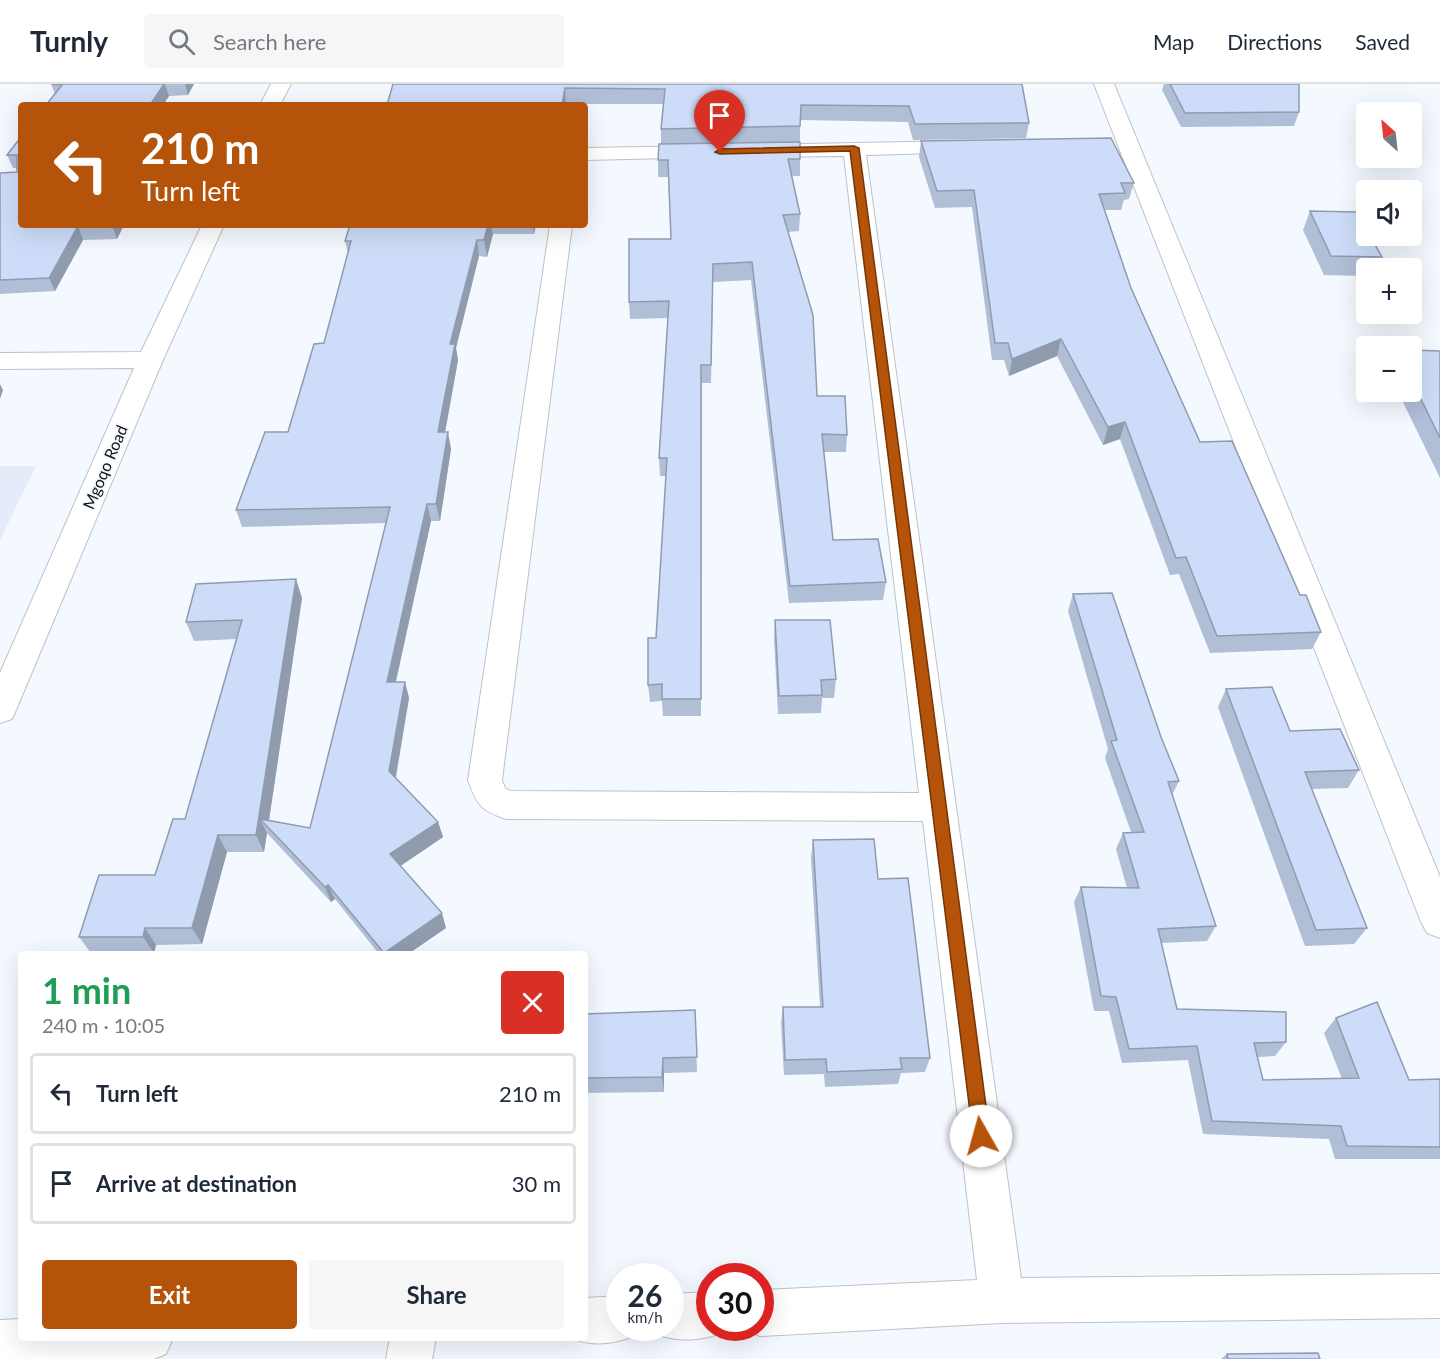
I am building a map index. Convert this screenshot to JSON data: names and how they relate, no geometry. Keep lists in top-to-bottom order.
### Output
{
  "streets": {
    "street": ["Mgoqo Road"]
  },
  "north": "top left",
  "page": {
    "header": "Turnly",
    "search": "Search here",
    "nav": ["Map", "Directions", "Saved"],
    "map_buttons": ["+", "−"],
    "turn": ["210 m", "Turn left"],
    "heading": ["1 min", "240 m · 10:05"],
    "list": [
      {
        "name": "Turn left",
        "value": "210 m"
      },
      {
        "name": "Arrive at destination",
        "value": "30 m"
      }
    ],
    "buttons": ["Exit", "Share"],
    "speed": "26 km/h",
    "limit": "30"
  }
}
